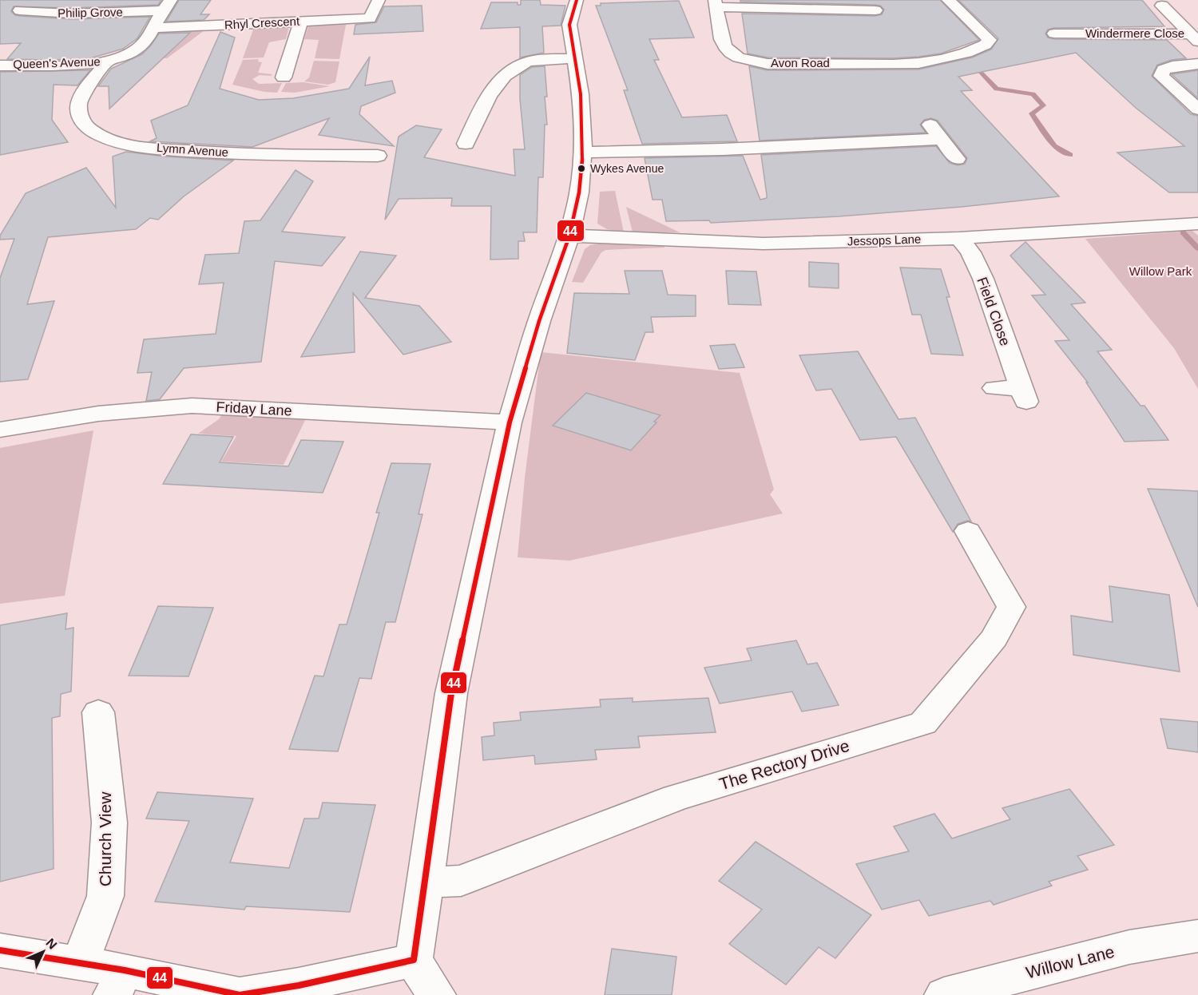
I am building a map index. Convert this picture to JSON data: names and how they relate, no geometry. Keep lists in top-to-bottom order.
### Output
{
  "streets": {
    "street": [
      "Philip Grove",
      "Rhyl Crescent",
      "Windermere Close",
      "Queen's Avenue",
      "Avon Road",
      "Lymn Avenue",
      "Jessops Lane",
      "Field Close",
      "Friday Lane",
      "The Rectory Drive",
      "Church View",
      "Willow Lane"
    ]
  },
  "crossings": [
    ["Philip Grove", "Queen's Avenue"],
    ["Rhyl Crescent", "Queen's Avenue"],
    ["Queen's Avenue", "Lymn Avenue"],
    ["Jessops Lane", "Field Close"]
  ],
  "parks": ["Willow Park"],
  "places": ["Wykes Avenue"],
  "lines": ["transit line 44"],
  "north": "top right"
}
